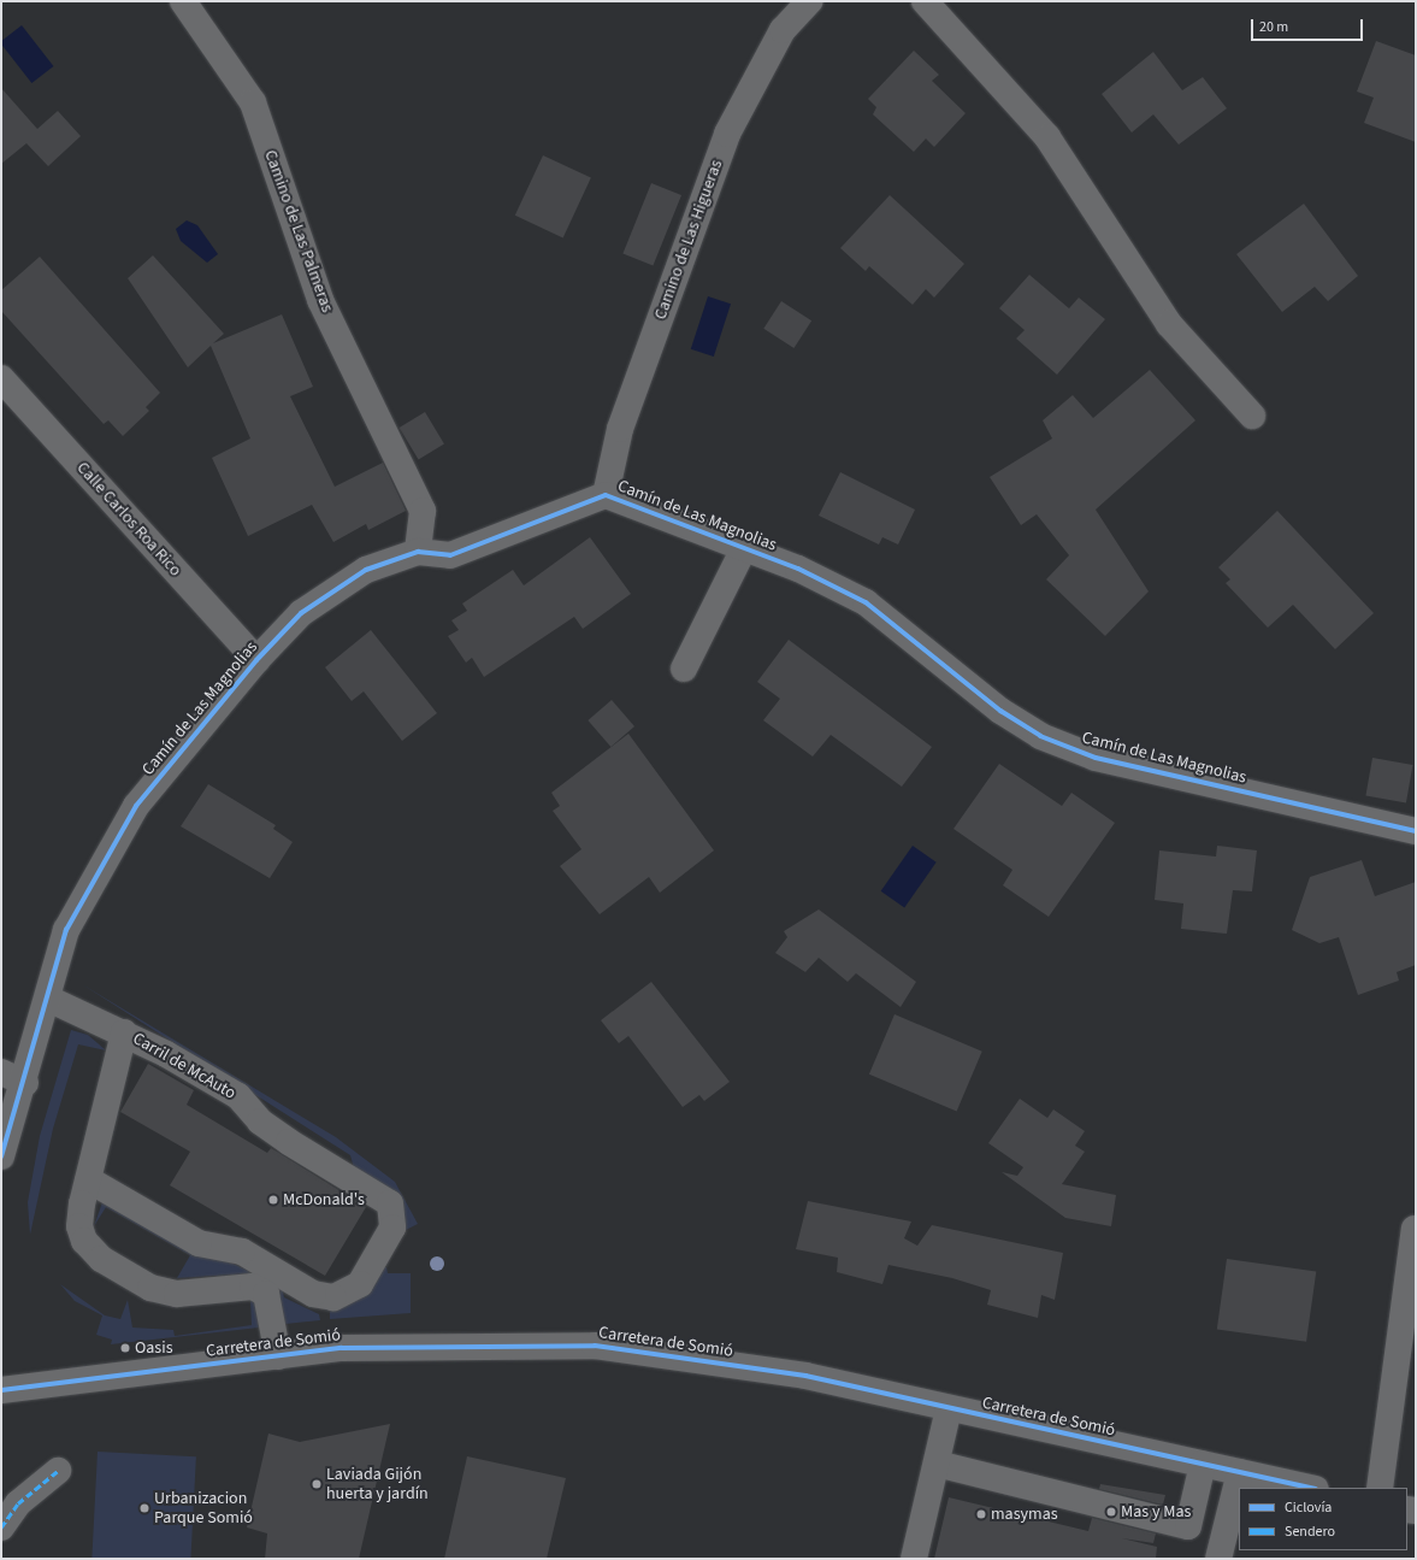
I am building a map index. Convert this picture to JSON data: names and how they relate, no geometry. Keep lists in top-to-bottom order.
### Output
{
  "streets": {
    "street": [
      "Camino de Las Palmeras",
      "Camino de Las Higueras",
      "Camín de Las Magnolias",
      "Calle Carlos Roa Rico",
      "Carril de McAuto",
      "Carretera de Somió"
    ]
  },
  "crossings": [
    ["Camino de Las Palmeras", "Camín de Las Magnolias"],
    ["Camino de Las Higueras", "Camín de Las Magnolias"],
    ["Camín de Las Magnolias", "Calle Carlos Roa Rico"]
  ],
  "places": [
    "McDonald's",
    "Oasis",
    "Laviada Gijón huerta y jardín",
    "Urbanizacion Parque Somió",
    "Mas y Mas",
    "masymas"
  ],
  "legend": ["Ciclovía", "Sendero"],
  "scale_bar": "20 m"
}
